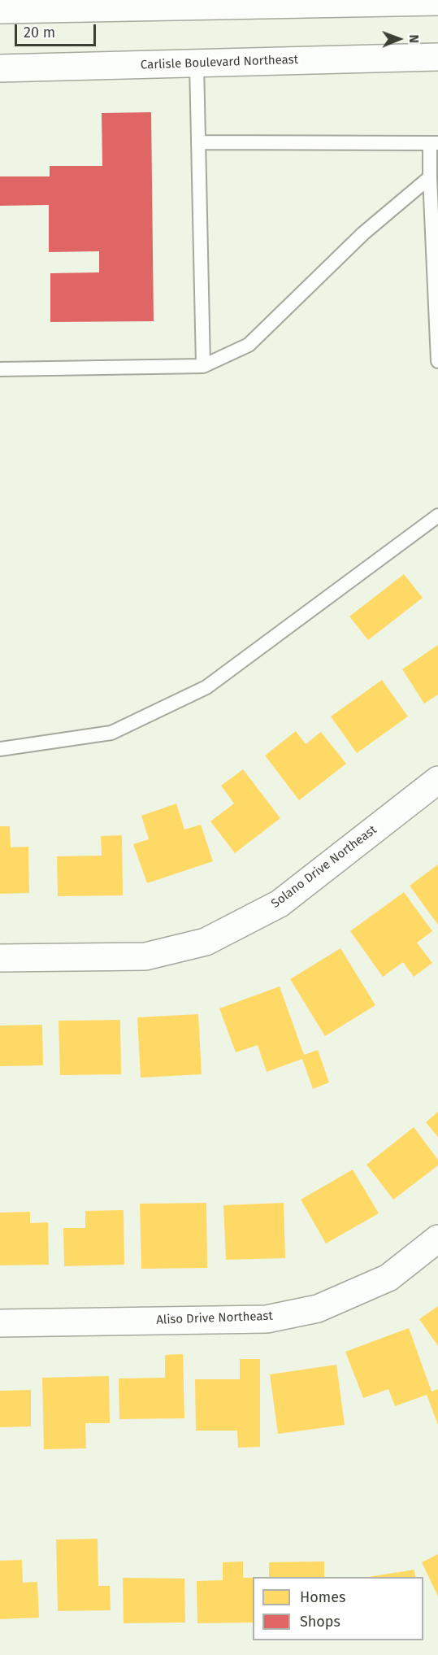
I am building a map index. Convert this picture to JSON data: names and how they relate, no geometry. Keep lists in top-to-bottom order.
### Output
{
  "streets": {
    "street": ["Carlisle Boulevard Northeast", "Solano Drive Northeast", "Aliso Drive Northeast"]
  },
  "legend": ["Homes", "Shops"],
  "scale_bar": "20 m",
  "north": "right"
}
